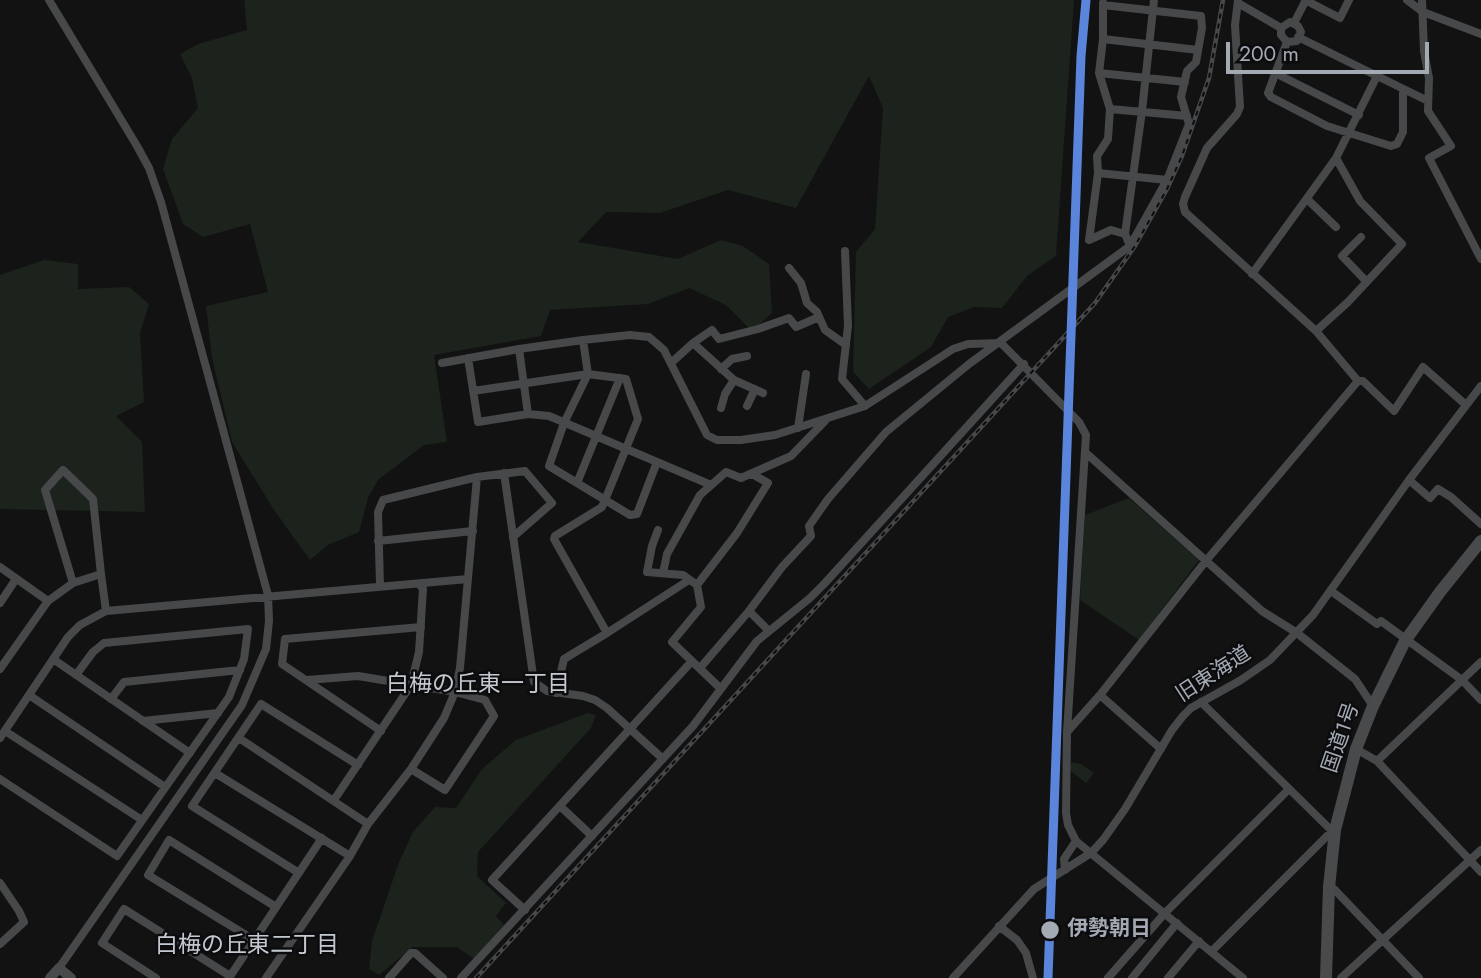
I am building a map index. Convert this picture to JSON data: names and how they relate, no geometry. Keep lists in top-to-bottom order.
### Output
{
  "streets": {
    "highway": ["国道1号"],
    "street": ["旧東海道"]
  },
  "districts": ["白梅の丘東一丁目", "白梅の丘東二丁目"],
  "places": ["伊勢朝日"],
  "scale_bar": "200 m"
}
